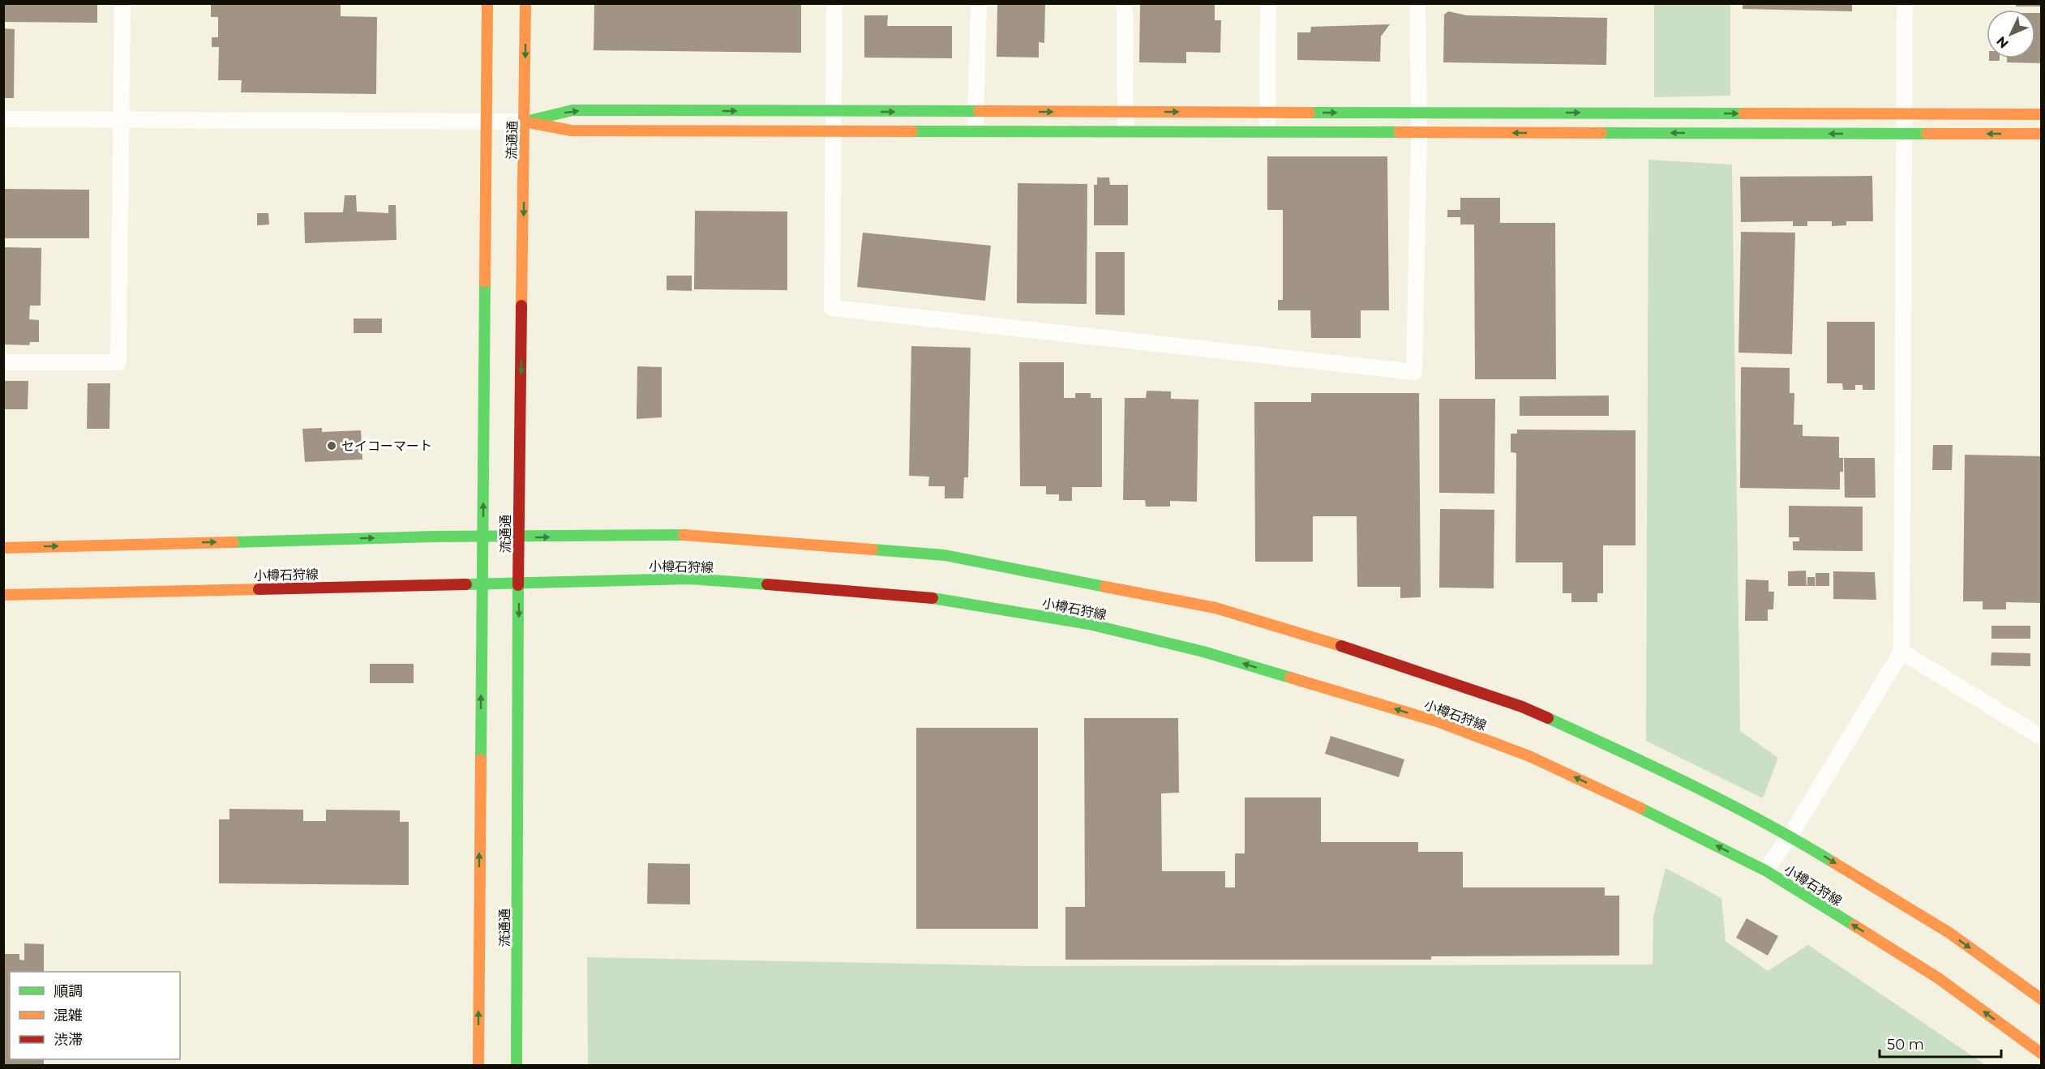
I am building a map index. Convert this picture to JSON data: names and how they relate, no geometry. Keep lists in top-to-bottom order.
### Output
{
  "streets": {
    "street": ["流通通", "小樽石狩線"]
  },
  "crossings": [
    ["流通通", "小樽石狩線"]
  ],
  "places": ["セイコーマート"],
  "legend": ["順調", "混雑", "渋滞"],
  "scale_bar": "50 m",
  "north": "bottom left"
}
